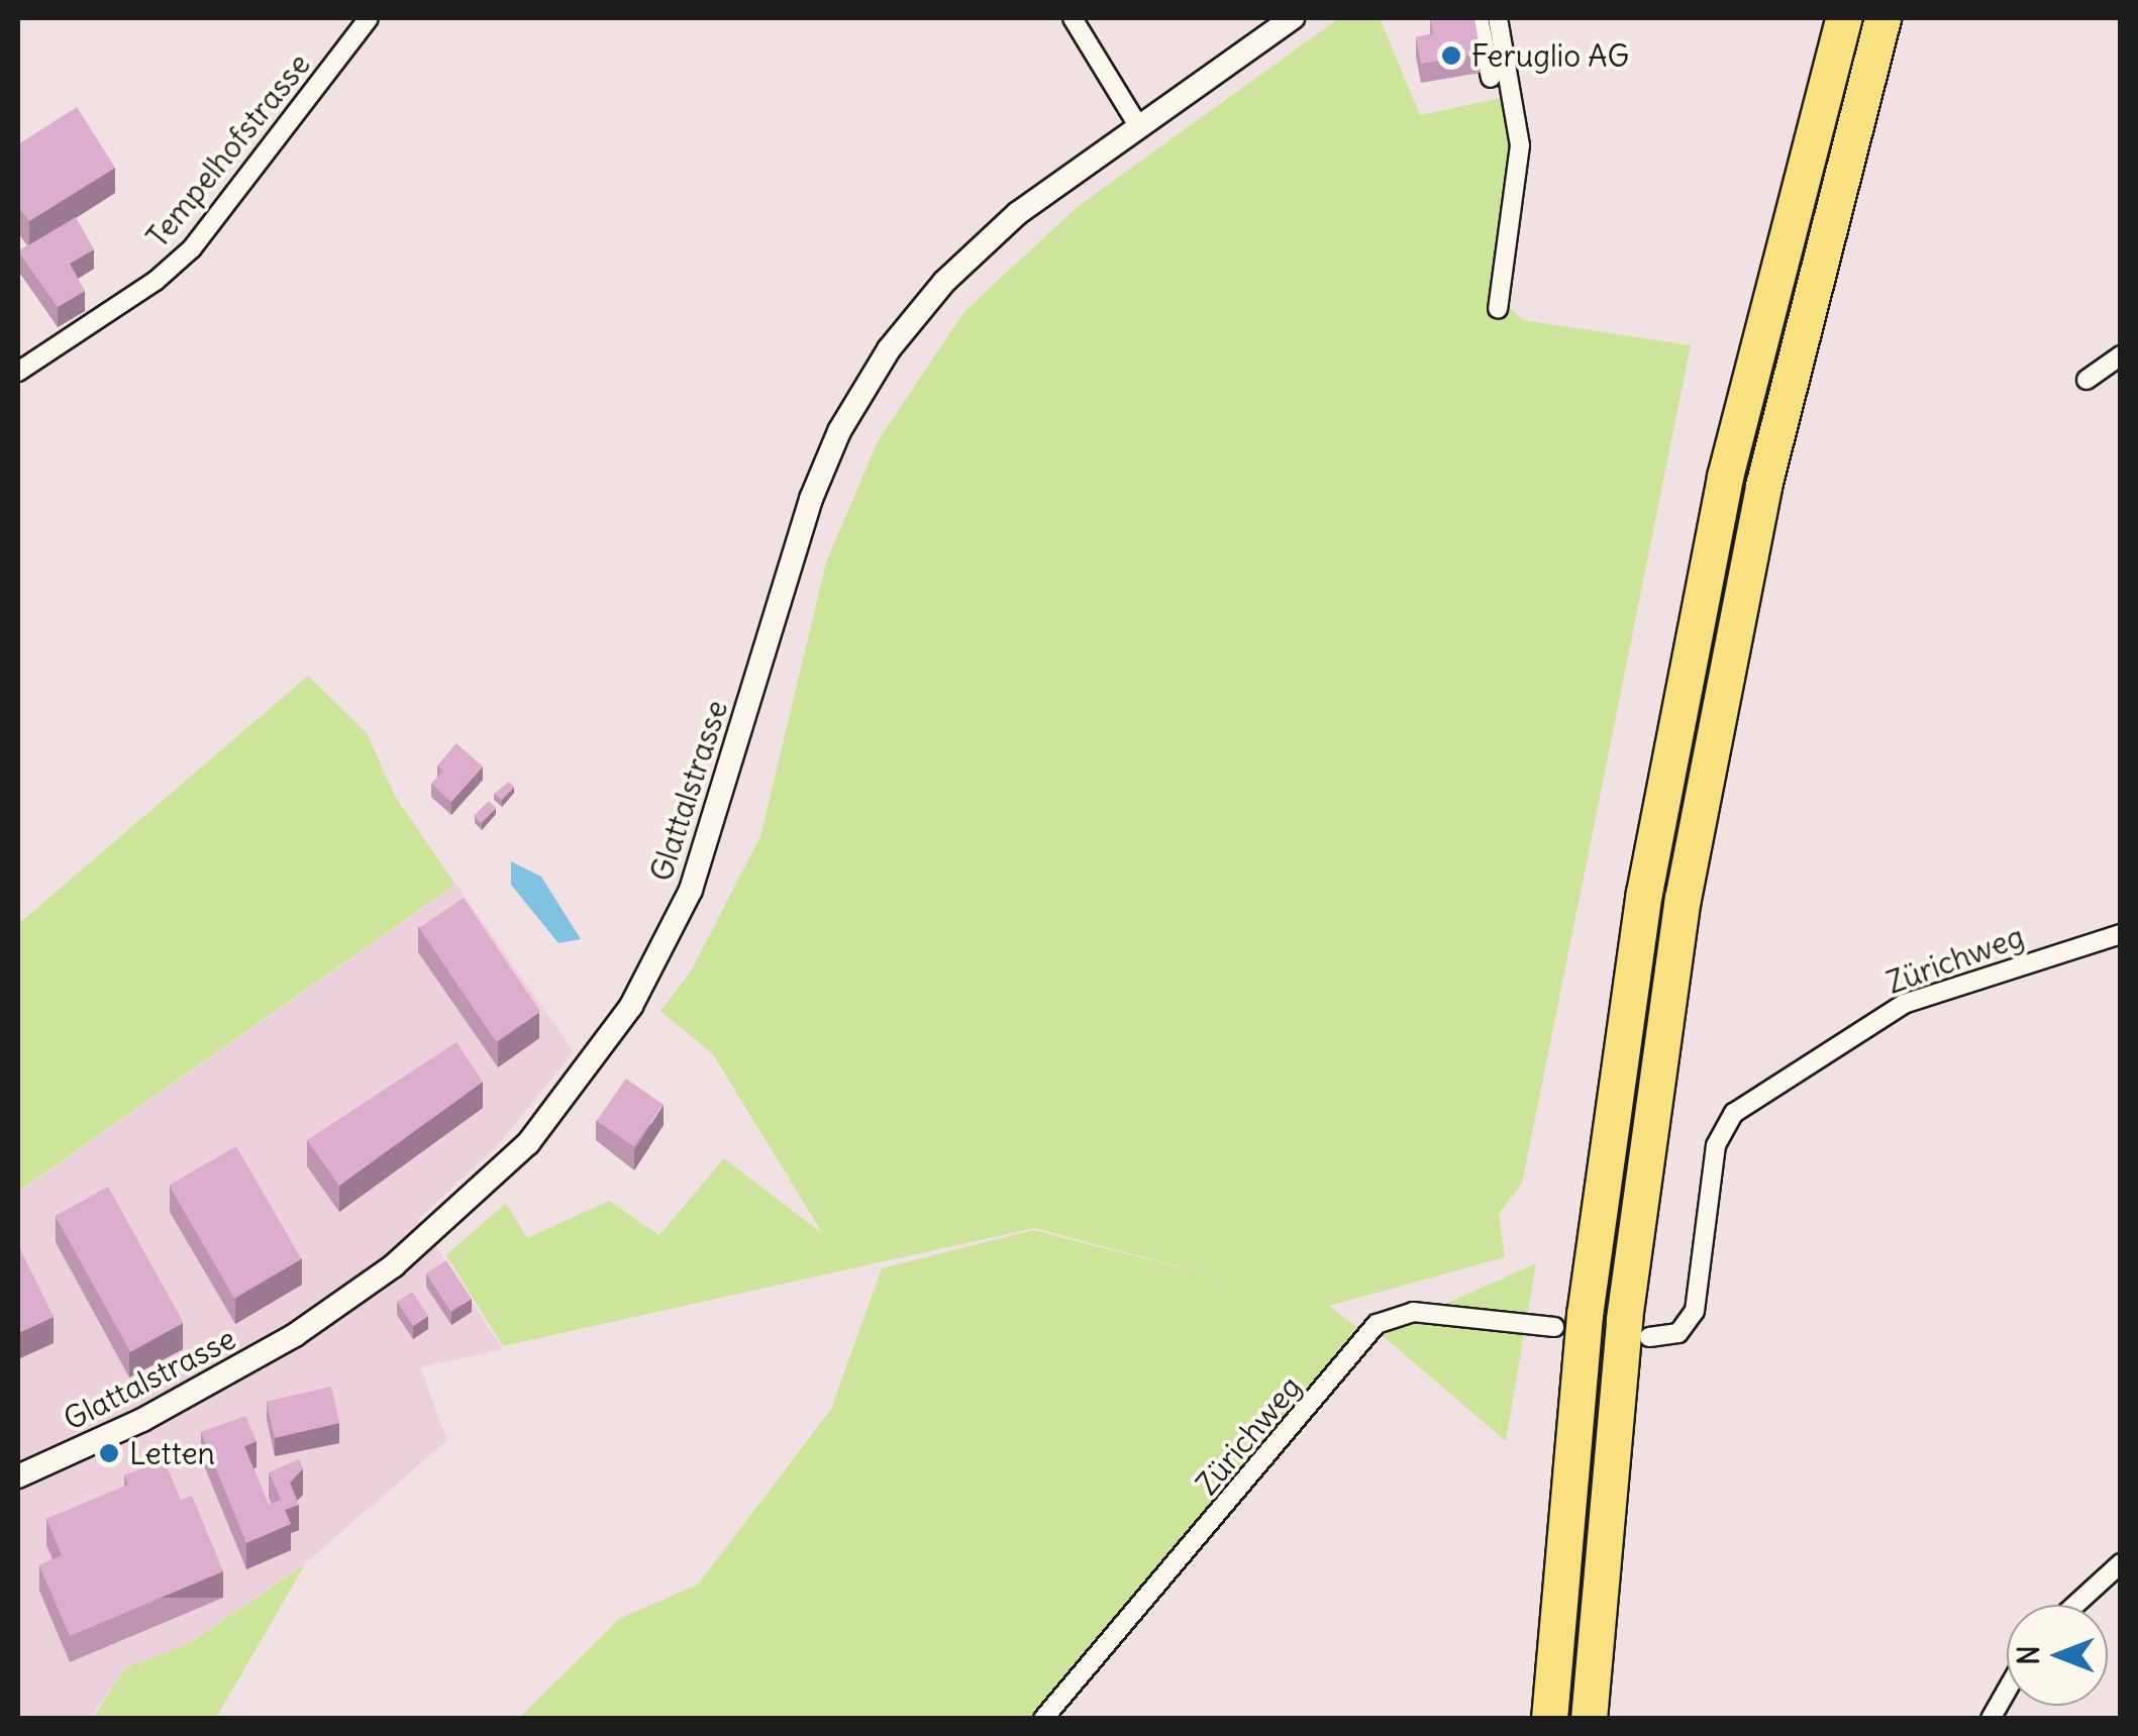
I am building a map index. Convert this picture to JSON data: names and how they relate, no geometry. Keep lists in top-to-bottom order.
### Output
{
  "streets": {
    "street": ["Tempelhofstrasse", "Glattalstrasse", "Zürichweg"]
  },
  "places": ["Feruglio AG", "Letten"],
  "north": "left"
}
